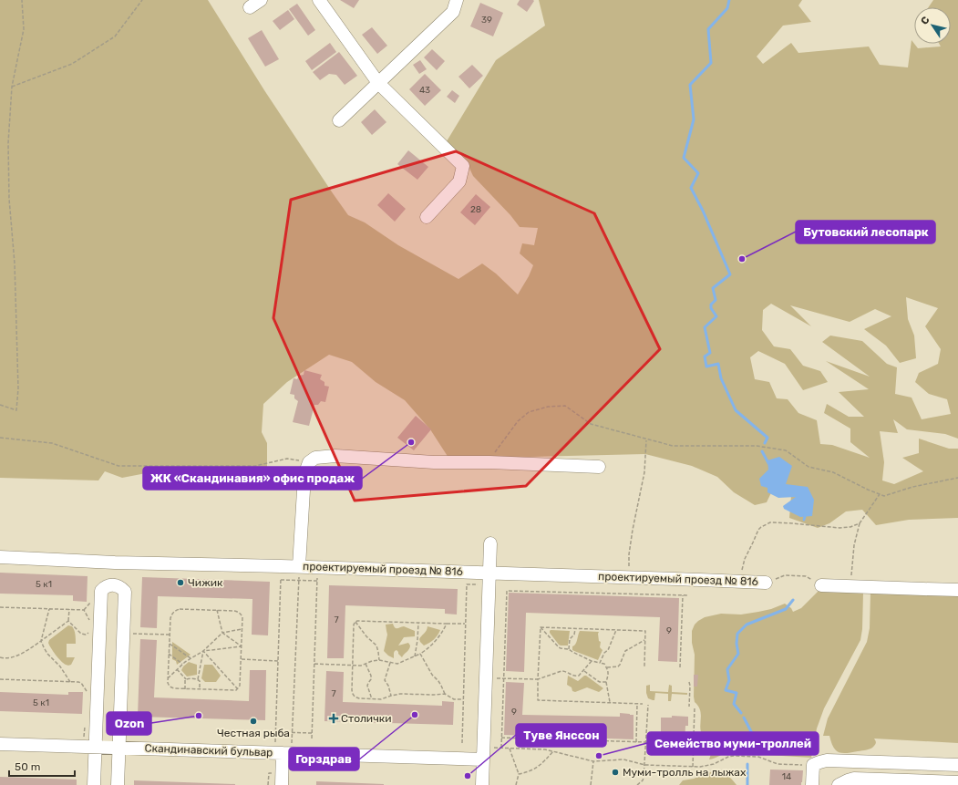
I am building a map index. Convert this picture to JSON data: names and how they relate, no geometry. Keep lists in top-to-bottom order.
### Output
{
  "streets": {
    "street": ["проектируемый проезд № 816", "Скандинавский бульвар"]
  },
  "places": {
    "other": [
      "Бутовский лесопарк",
      "ЖК «Скандинавия» офис продаж",
      "Чижик",
      "Горздрав",
      "Ozon",
      "Честная рыба",
      "Семейство муми-троллей",
      "Муми-тролль на лыжах",
      "Туве Янссон"
    ],
    "health": ["Столички"]
  },
  "house_numbers": [
    "39",
    "43",
    "28",
    "5 к1",
    "7",
    "9",
    "7",
    "5 к1",
    "9",
    "14"
  ],
  "scale_bar": "50 m",
  "north": "top left"
}
